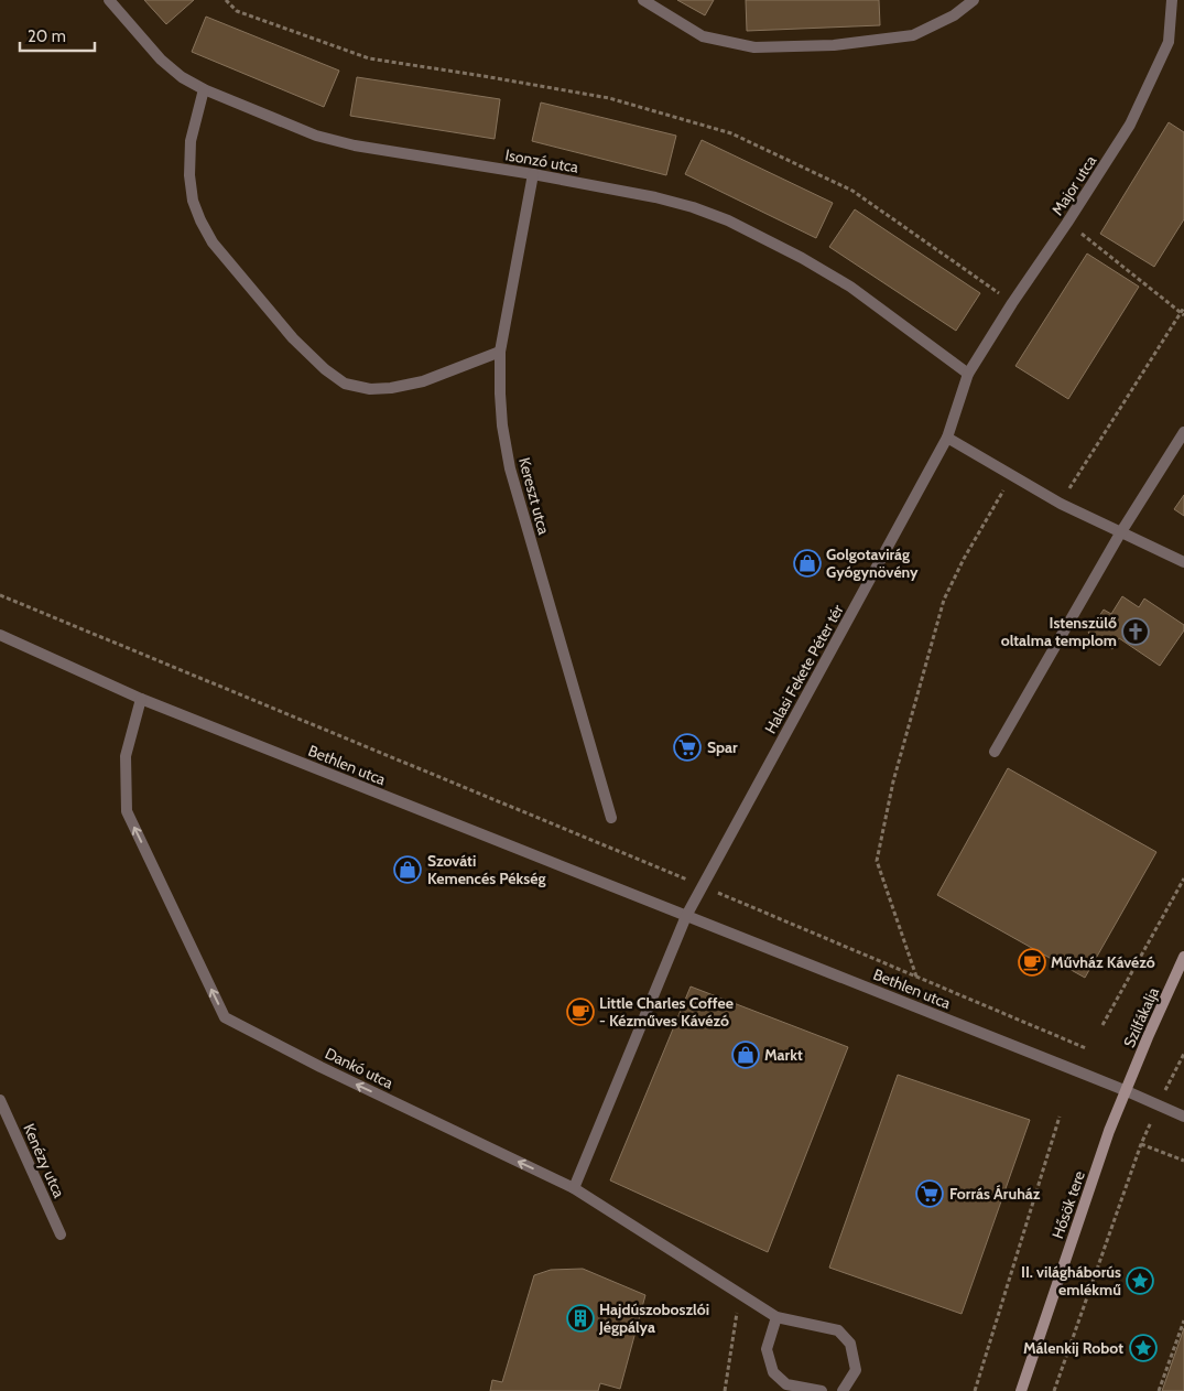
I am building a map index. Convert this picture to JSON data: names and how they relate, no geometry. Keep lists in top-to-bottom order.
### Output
{
  "streets": {
    "street": [
      "Isonzó utca",
      "Major utca",
      "Kereszt utca",
      "Halasi Fekete Péter tér",
      "Bethlen utca",
      "Szilfákalja",
      "Dankó utca",
      "Kenézy utca",
      "Hősök tere"
    ]
  },
  "crossings": [
    ["Isonzó utca", "Major utca"],
    ["Isonzó utca", "Kereszt utca"],
    ["Isonzó utca", "Halasi Fekete Péter tér"],
    ["Major utca", "Halasi Fekete Péter tér"],
    ["Halasi Fekete Péter tér", "Bethlen utca"],
    ["Bethlen utca", "Szilfákalja"],
    ["Bethlen utca", "Dankó utca"],
    ["Bethlen utca", "Hősök tere"],
    ["Szilfákalja", "Hősök tere"]
  ],
  "one_way": ["Dankó utca"],
  "places": {
    "shop": ["Golgotavirág Gyógynövény", "Szováti Kemencés Pékség", "Markt"],
    "church": ["Istenszülő oltalma templom"],
    "supermarket": ["Spar", "Forrás Áruház"],
    "cafe": ["Művház Kávézó", "Little Charles Coffee - Kézműves Kávézó"],
    "place": ["II. világháborús emlékmű", "Málenkij Robot"],
    "building": ["Hajdúszoboszlói Jégpálya"]
  },
  "scale_bar": "20 m"
}
